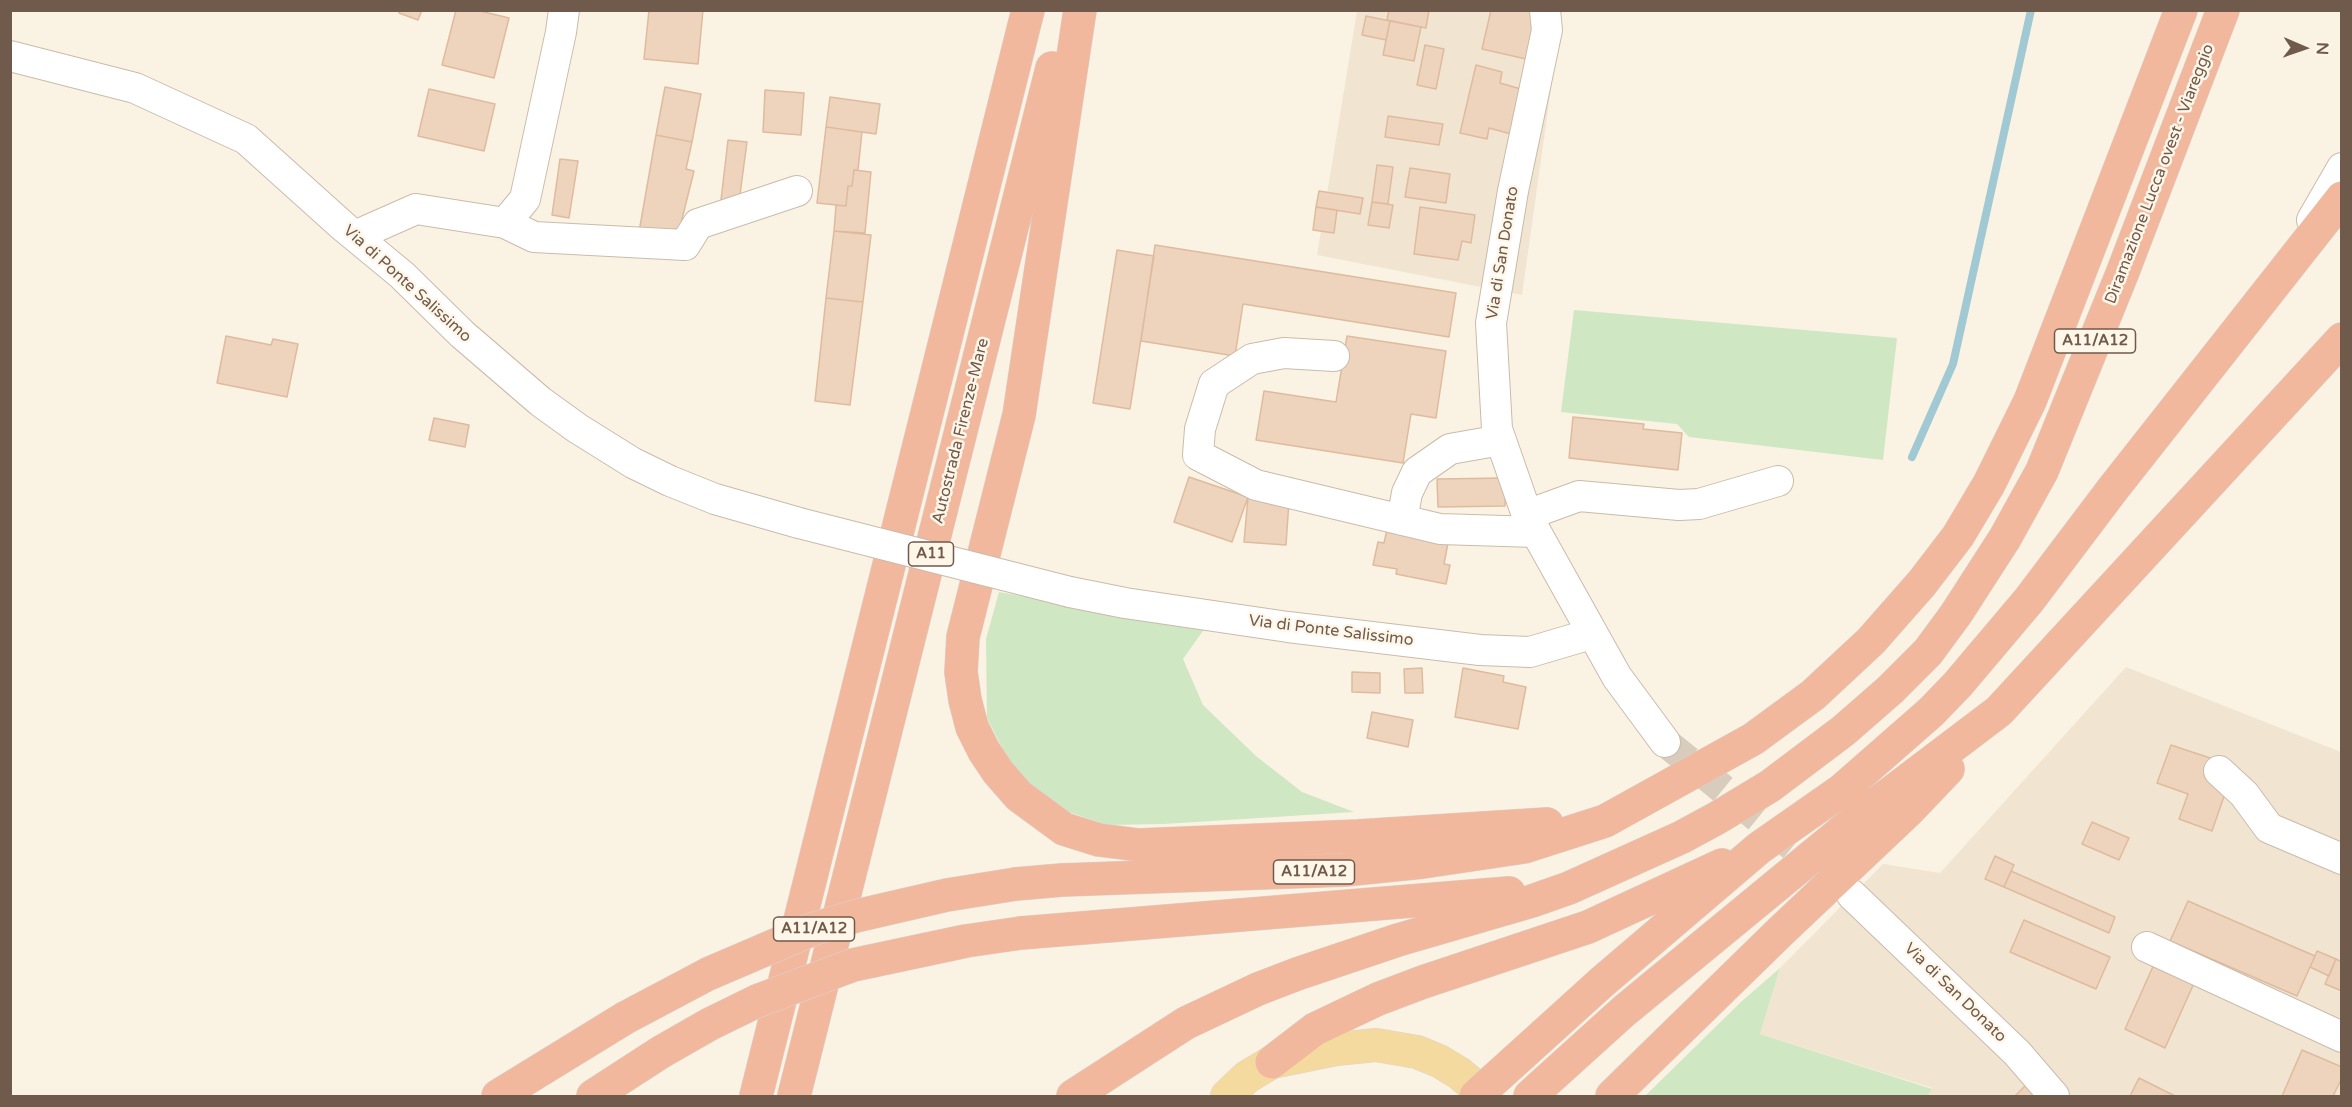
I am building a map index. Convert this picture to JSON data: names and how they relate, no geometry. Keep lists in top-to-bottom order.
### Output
{
  "streets": {
    "highway": [
      "Diramazione Lucca ovest - Viareggio",
      "A11/A12",
      "Autostrada Firenze-Mare",
      "A11"
    ],
    "street": ["Via di San Donato", "Via di Ponte Salissimo"]
  },
  "crossings": [
    ["Diramazione Lucca ovest - Viareggio", "A11/A12"],
    ["Via di San Donato", "Via di Ponte Salissimo"]
  ],
  "north": "right"
}
